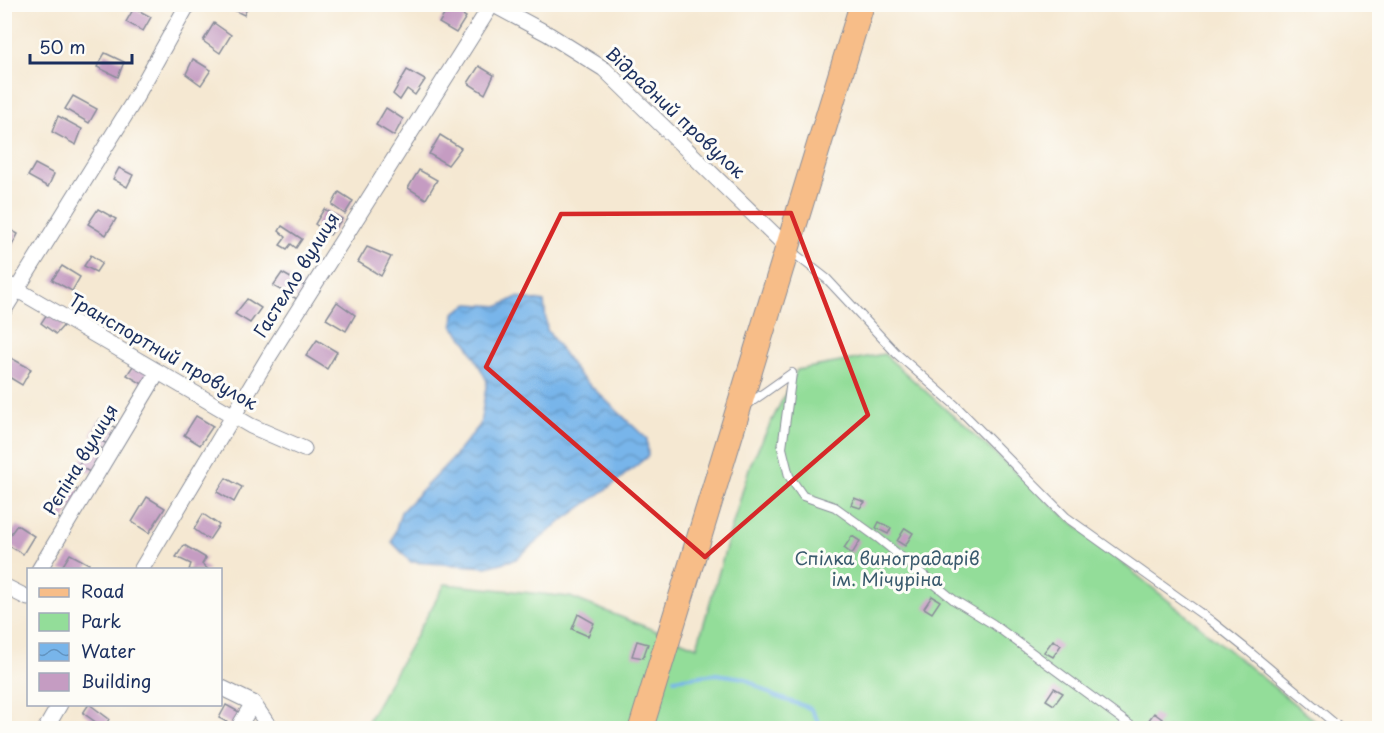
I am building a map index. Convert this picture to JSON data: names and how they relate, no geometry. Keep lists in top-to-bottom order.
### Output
{
  "streets": {
    "street": [
      "Відрадний провулок",
      "Гастелло вулиця",
      "Транспортний провулок",
      "Рєпіна вулиця"
    ]
  },
  "crossings": [
    ["Відрадний провулок", "Гастелло вулиця"],
    ["Гастелло вулиця", "Транспортний провулок"],
    ["Транспортний провулок", "Рєпіна вулиця"]
  ],
  "parks": ["Спілка виноградарів ім. Мічуріна"],
  "legend": [
    "Road",
    "Park",
    "Water",
    "Building"
  ],
  "scale_bar": "50 m"
}
